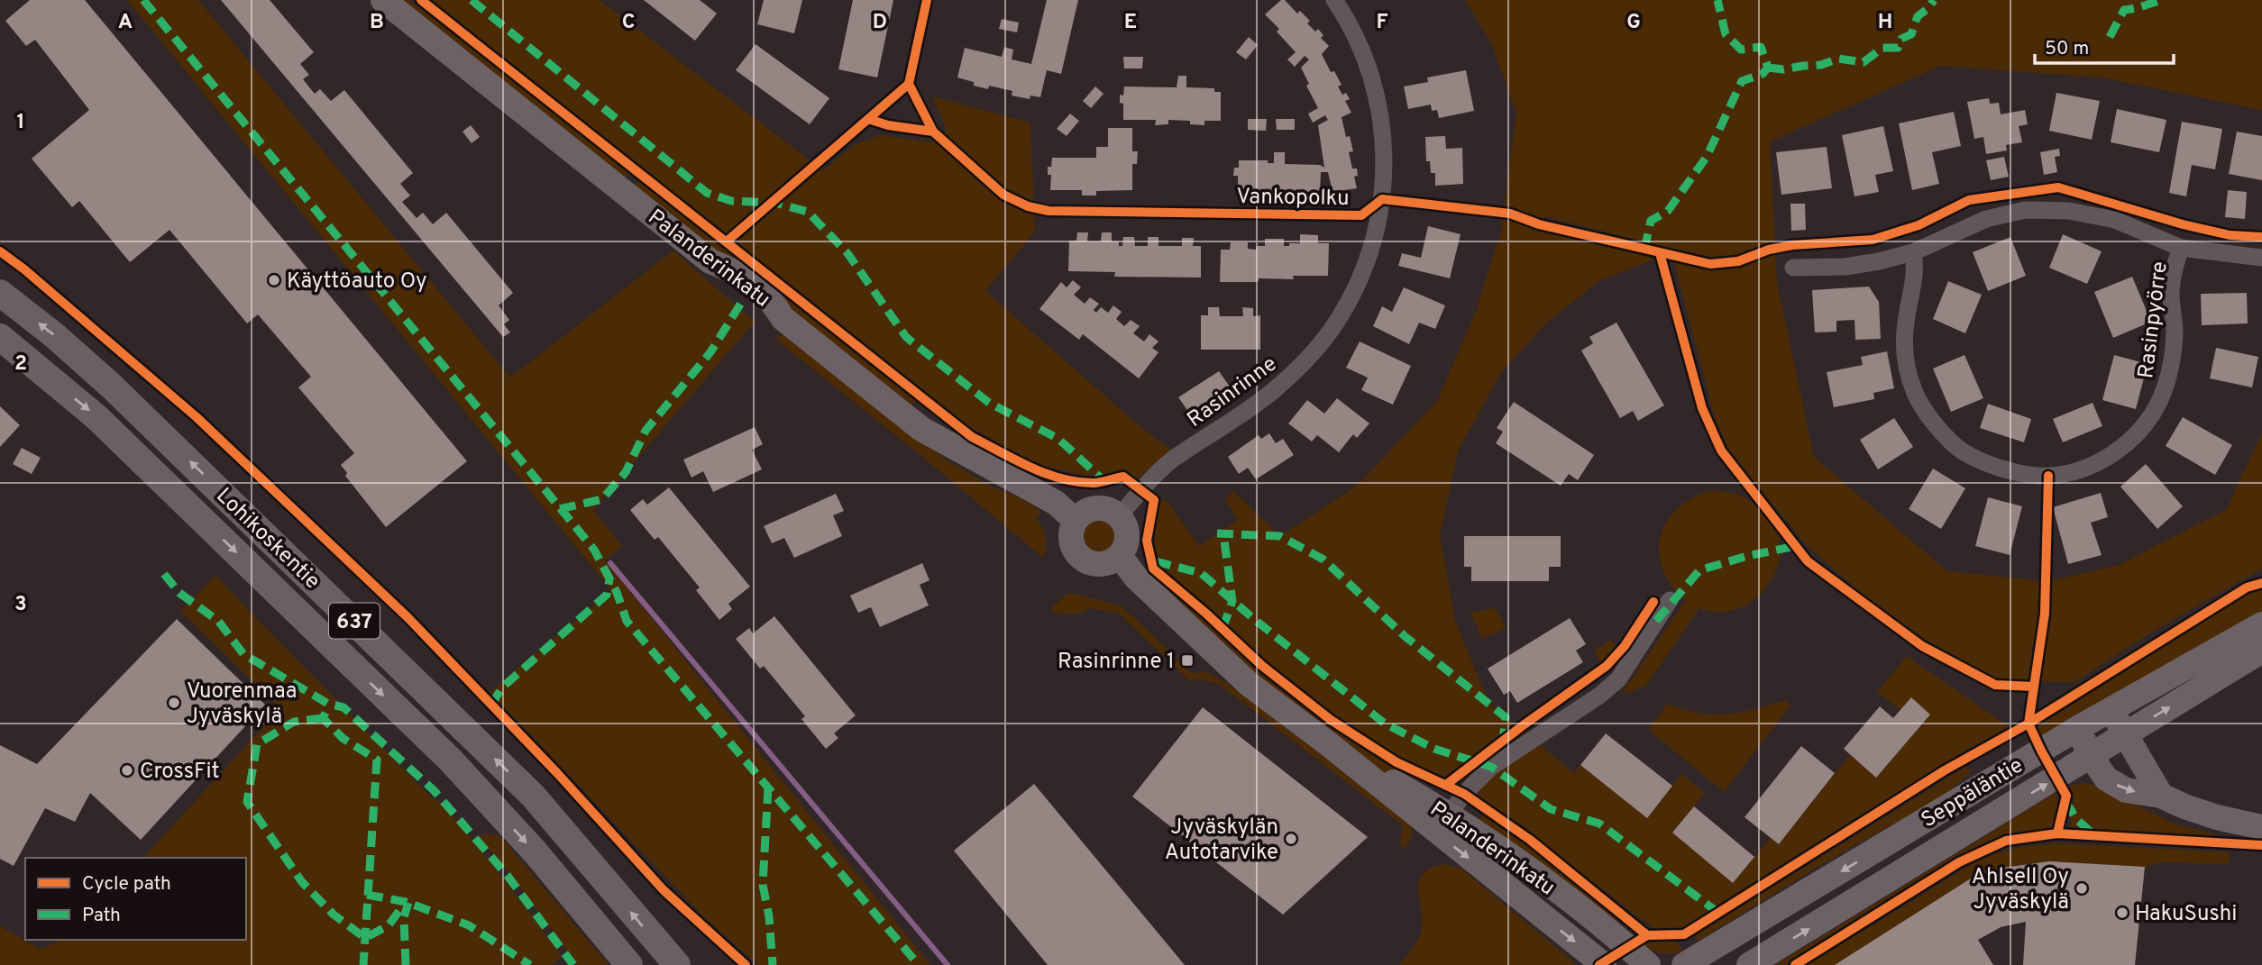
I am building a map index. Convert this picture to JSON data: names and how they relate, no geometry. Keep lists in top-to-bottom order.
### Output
{
  "streets": {
    "main road": ["Lohikoskentie", "637"],
    "street": [
      "Palanderinkatu",
      "Rasinpyörre",
      "Rasinrinne",
      "Seppäläntie"
    ],
    "cycle path": ["Vankopolku"]
  },
  "crossings": [
    ["Palanderinkatu", "Rasinrinne"]
  ],
  "places": {
    "other": [
      "Käyttöauto Oy",
      "Vuorenmaa Jyväskylä",
      "CrossFit",
      "Jyväskylän Autotarvike",
      "Ahlsell Oy Jyväskylä",
      "HakuSushi"
    ],
    "transit": ["Rasinrinne 1"]
  },
  "legend": ["Cycle path", "Path"],
  "scale_bar": "50 m",
  "grid": {
    "columns": [
      "A",
      "B",
      "C",
      "D",
      "E",
      "F",
      "G",
      "H"
    ],
    "rows": ["1", "2", "3"]
  }
}
